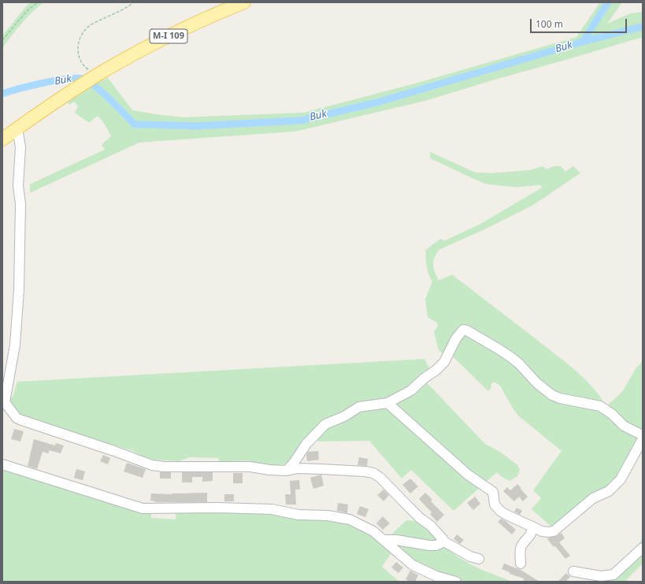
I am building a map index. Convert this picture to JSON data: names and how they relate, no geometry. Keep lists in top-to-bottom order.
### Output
{
  "streets": {
    "main road": ["M-I 109"]
  },
  "water": ["Buk"],
  "scale_bar": "100 m"
}
